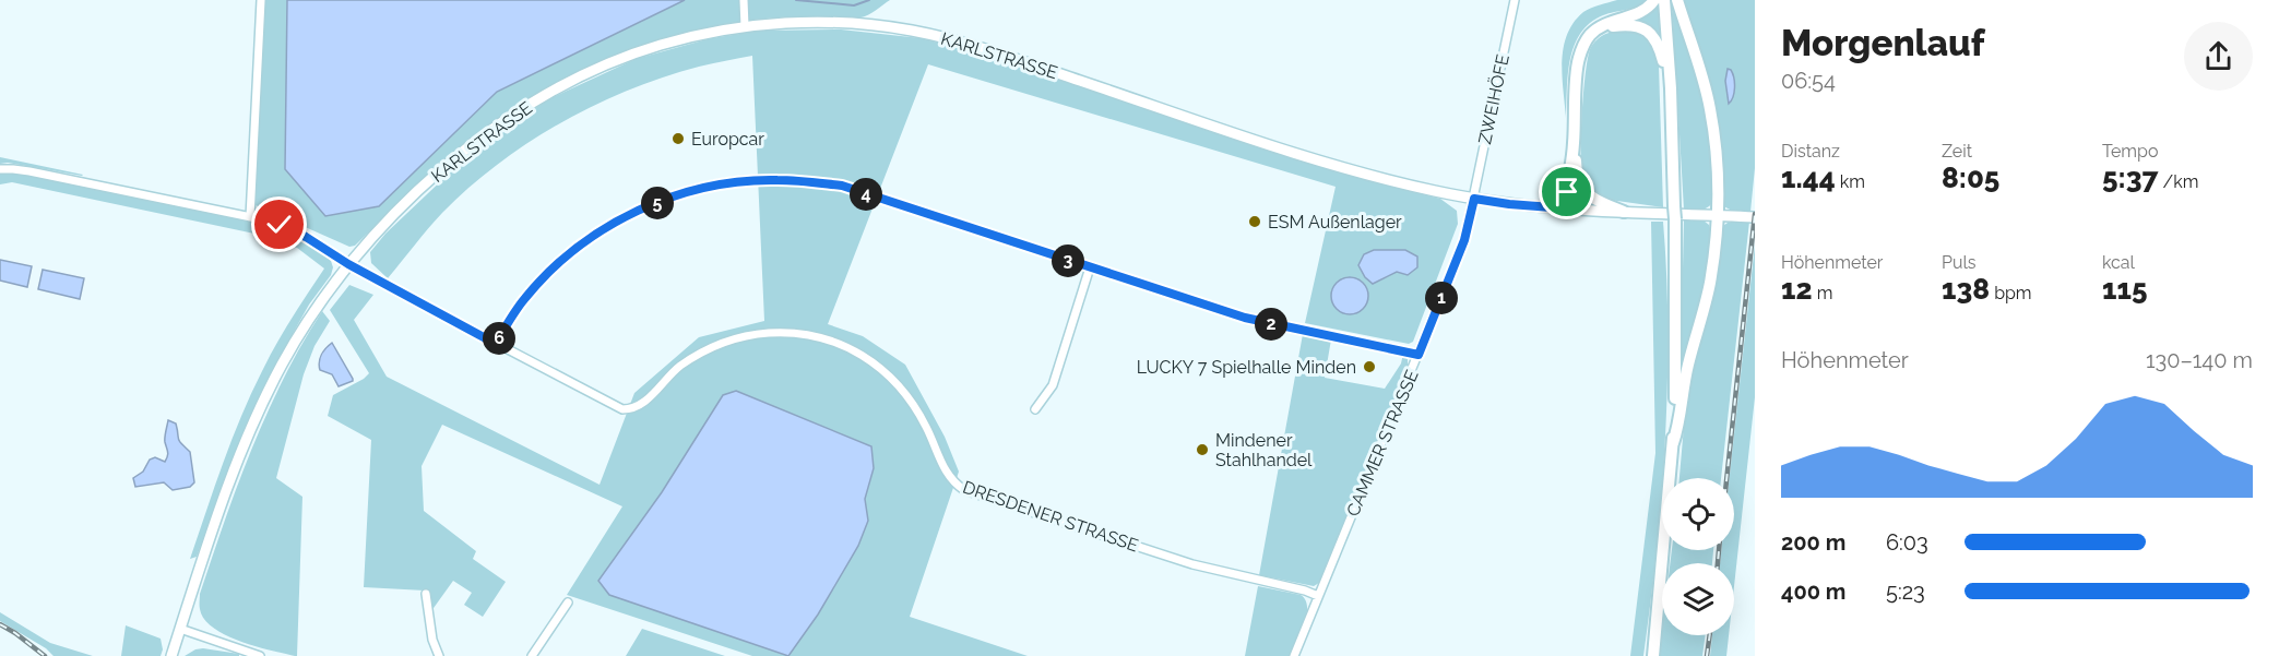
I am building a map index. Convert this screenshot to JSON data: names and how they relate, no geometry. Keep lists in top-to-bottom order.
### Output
{
  "streets": {
    "street": [
      "KARLSTRASSE",
      "ZWEIHÖFE",
      "CAMMER STRASSE",
      "DRESDENER STRASSE"
    ]
  },
  "crossings": [
    ["KARLSTRASSE", "ZWEIHÖFE"],
    ["KARLSTRASSE", "CAMMER STRASSE"],
    ["KARLSTRASSE", "DRESDENER STRASSE"],
    ["ZWEIHÖFE", "CAMMER STRASSE"],
    ["CAMMER STRASSE", "DRESDENER STRASSE"]
  ],
  "places": [
    "Europcar",
    "ESM Außenlager",
    "LUCKY 7 Spielhalle Minden",
    "Mindener Stahlhandel"
  ],
  "page": {
    "heading": ["Morgenlauf", "06:54"],
    "stats": [
      ["Distanz", "1.44 km"],
      ["Zeit", "8:05"],
      ["Tempo", "5:37 /km"],
      ["Höhenmeter", "12 m"],
      ["Puls", "138 bpm"],
      ["kcal", "115"]
    ],
    "pins": [
      "4",
      "5",
      "3",
      "1",
      "2",
      "6"
    ],
    "chart": ["Höhenmeter", "130–140 m"],
    "list": [
      {
        "name": "200 m",
        "note": "6:03"
      },
      {
        "name": "400 m",
        "note": "5:23"
      }
    ]
  }
}
